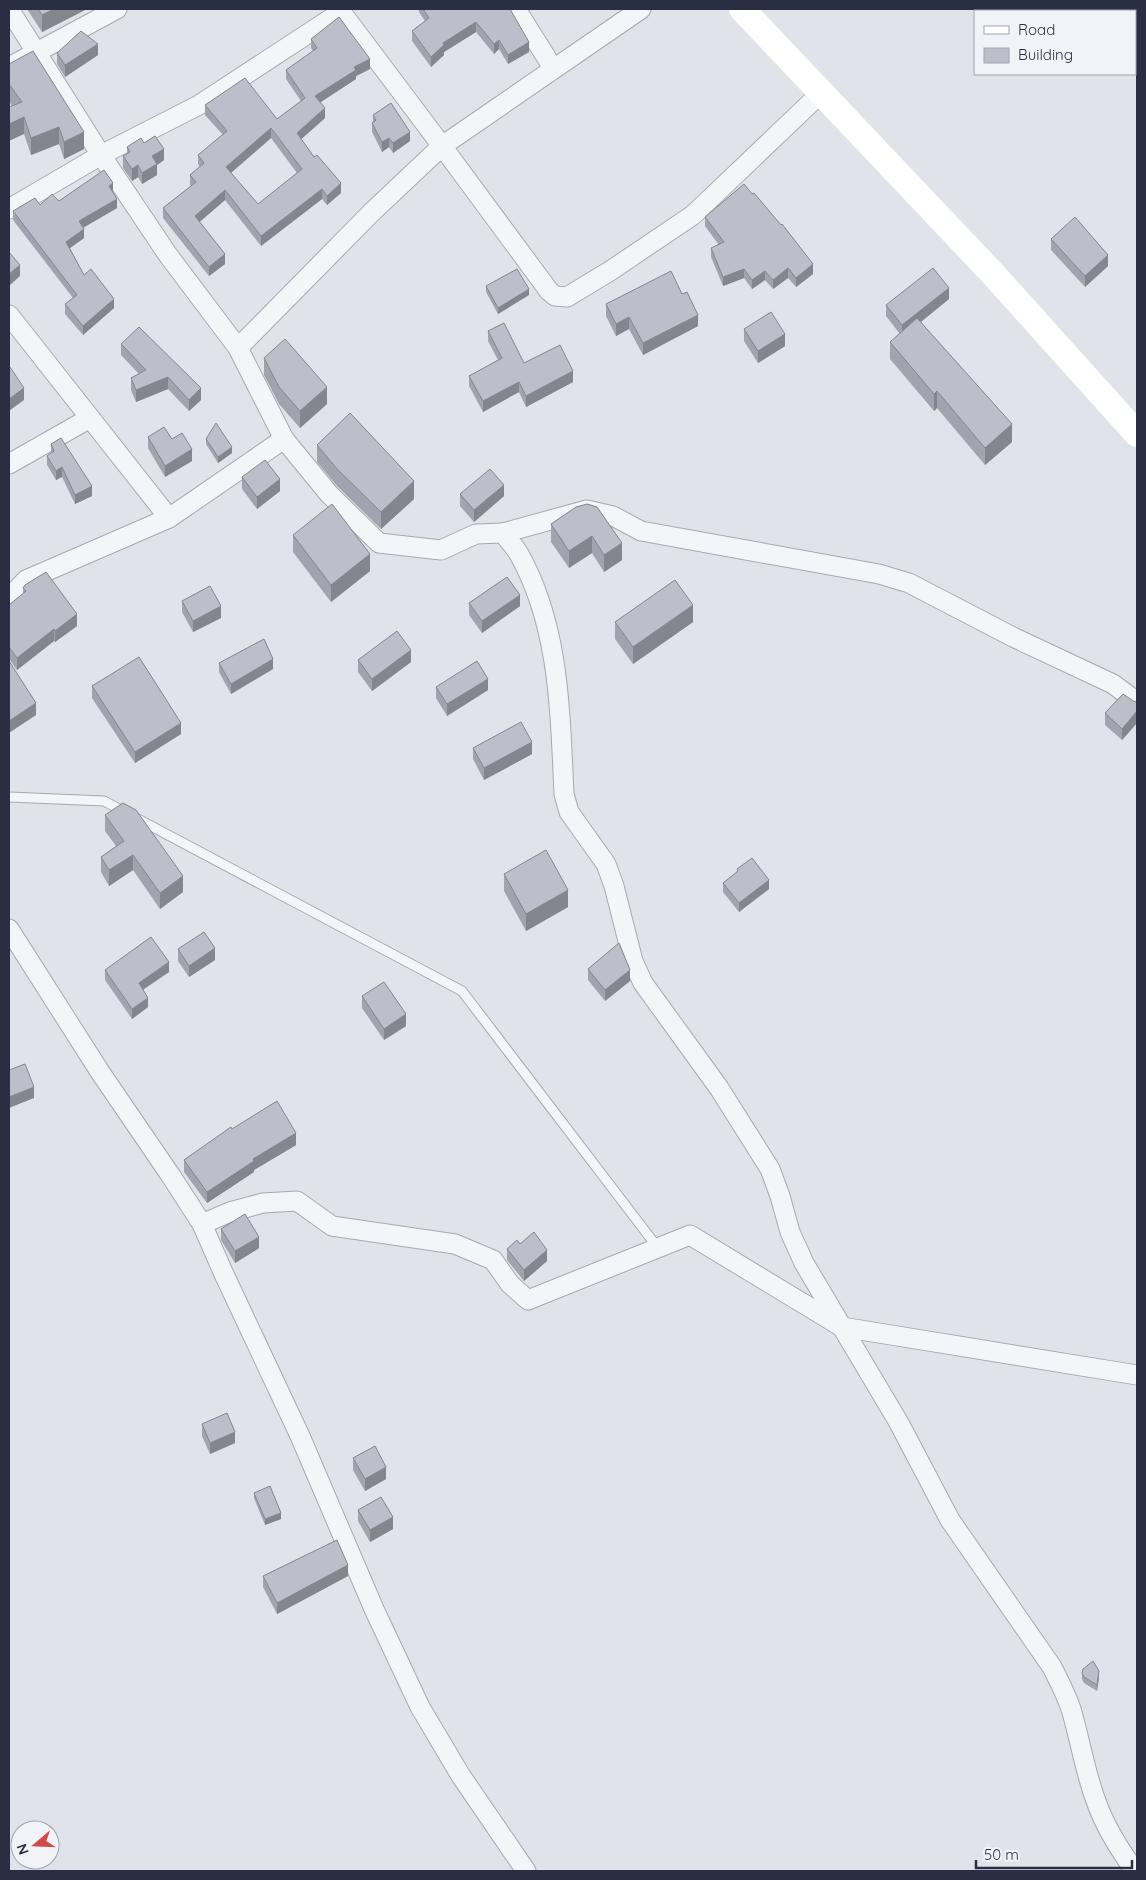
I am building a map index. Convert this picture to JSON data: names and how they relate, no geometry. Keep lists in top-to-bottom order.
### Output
{
  "legend": ["Road", "Building"],
  "scale_bar": "50 m",
  "north": "left"
}
